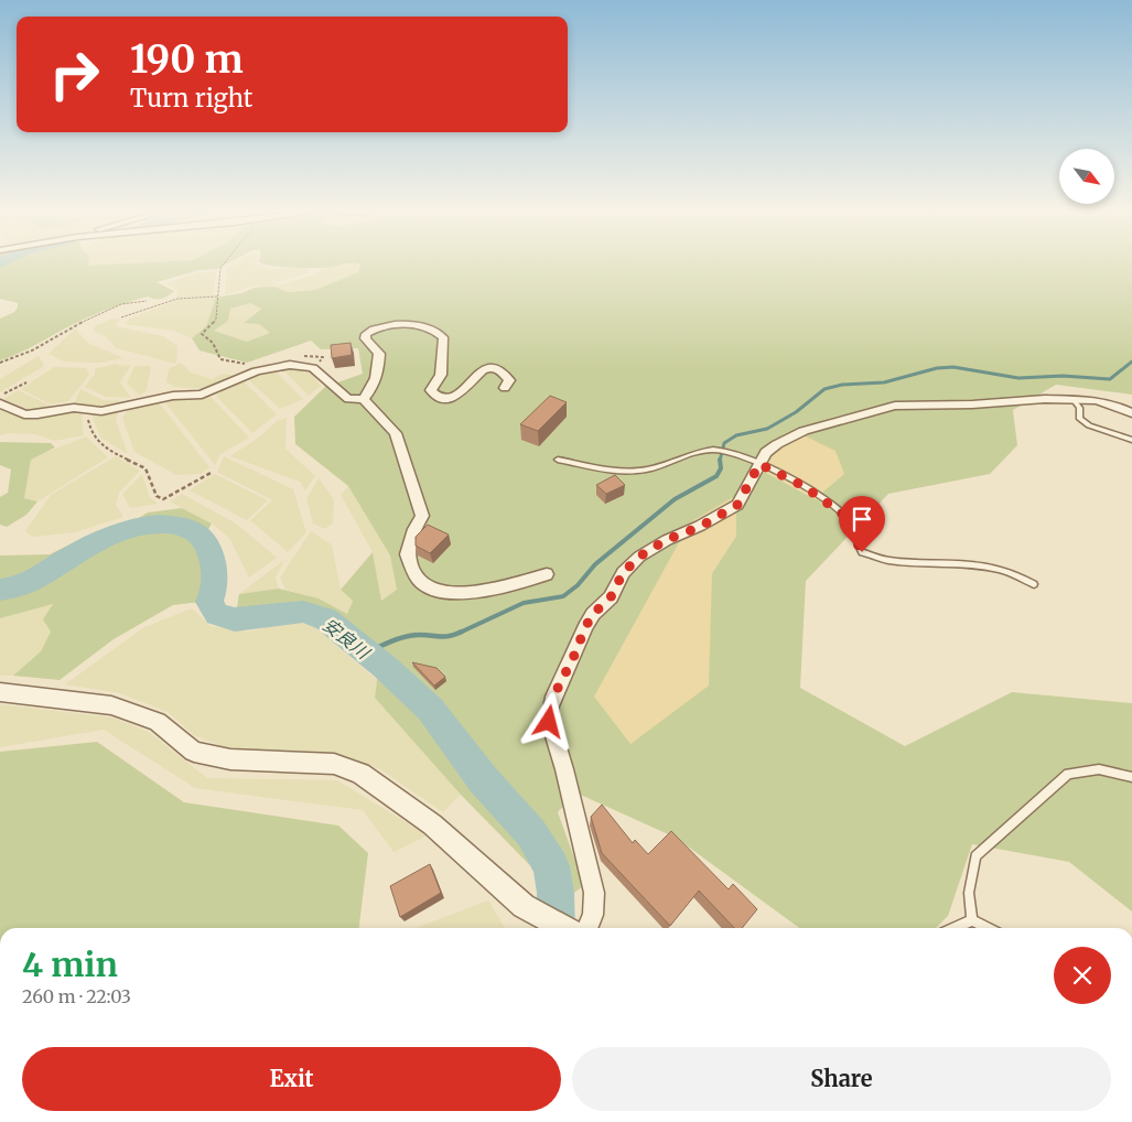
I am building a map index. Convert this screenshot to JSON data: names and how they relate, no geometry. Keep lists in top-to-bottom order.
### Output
{
  "water": ["安良川"],
  "north": "bottom right",
  "page": {
    "turn": ["190 m", "Turn right"],
    "heading": ["4 min", "260 m · 22:03"],
    "buttons": ["Exit", "Share"]
  }
}
